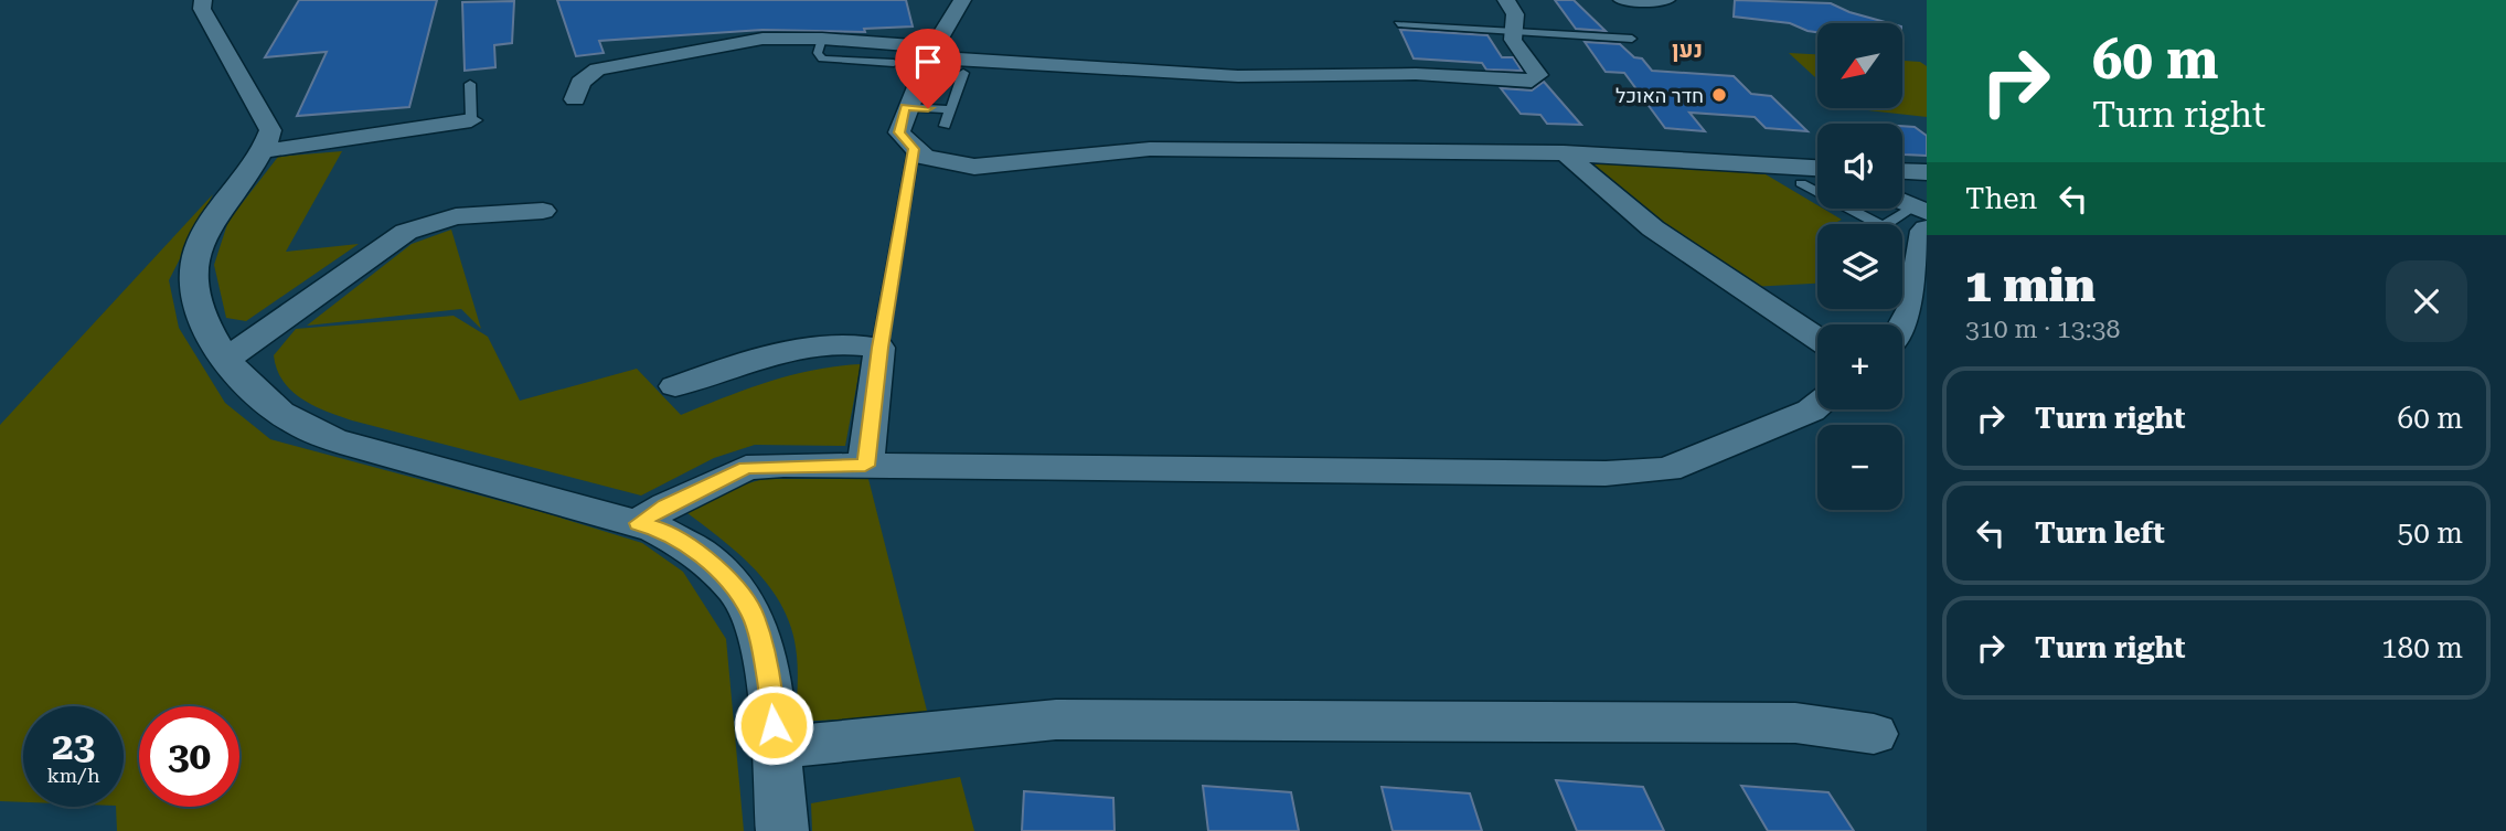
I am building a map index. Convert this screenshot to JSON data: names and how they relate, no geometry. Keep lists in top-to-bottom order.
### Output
{
  "districts": ["נען"],
  "places": ["חדר האוכל"],
  "north": "bottom left",
  "page": {
    "turn": ["60 m", "Turn right"],
    "map_buttons": ["+", "−"],
    "then": "Then",
    "heading": ["1 min", "310 m · 13:38"],
    "list": [
      {
        "name": "Turn right",
        "value": "60 m"
      },
      {
        "name": "Turn left",
        "value": "50 m"
      },
      {
        "name": "Turn right",
        "value": "180 m"
      }
    ],
    "speed": "23 km/h",
    "limit": "30"
  }
}
